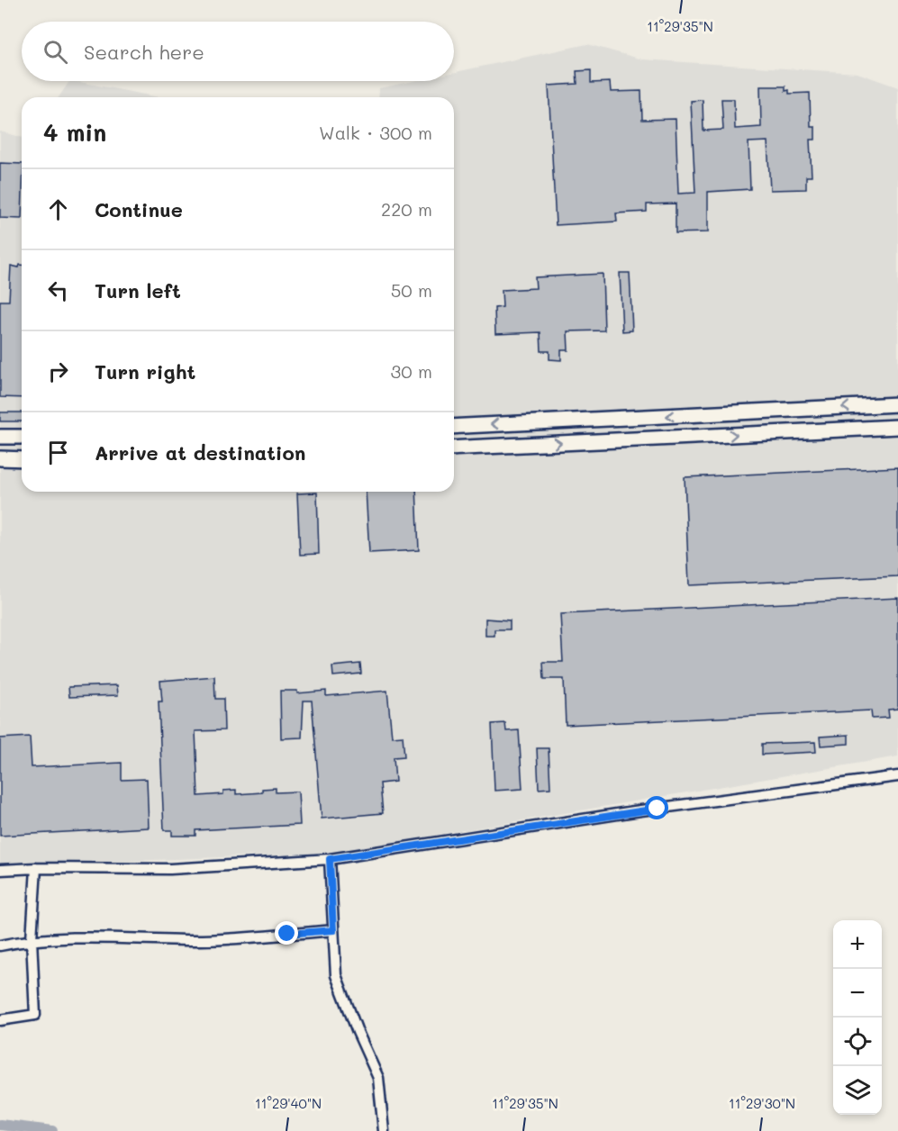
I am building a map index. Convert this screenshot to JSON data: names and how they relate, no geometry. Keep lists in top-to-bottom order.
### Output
{
  "page": {
    "search": "Search here",
    "heading": ["4 min", "Walk · 300 m"],
    "list": [
      ["Continue", "220 m"],
      ["Turn left", "50 m"],
      ["Turn right", "30 m"],
      "Arrive at destination"
    ],
    "map_buttons": ["+", "−"]
  },
  "coordinates": ["11°29'35\"N", "11°29'40\"N", "11°29'30\"N"]
}
